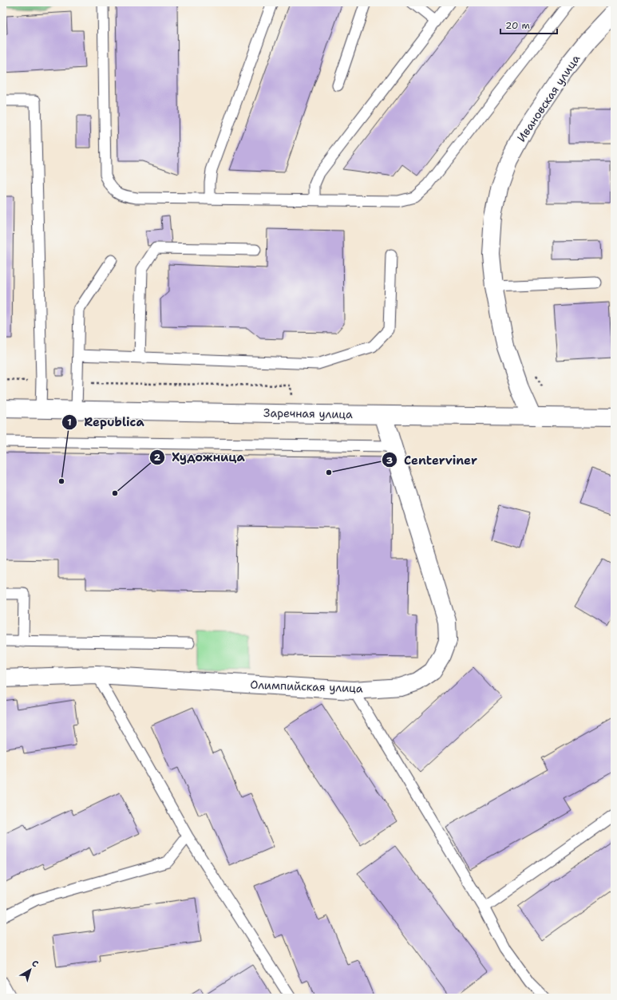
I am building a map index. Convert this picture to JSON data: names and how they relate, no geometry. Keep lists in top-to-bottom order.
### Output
{
  "streets": {
    "street": ["Ивановская улица", "Заречная улица", "Олимпийская улица"]
  },
  "crossings": [
    ["Ивановская улица", "Заречная улица"],
    ["Заречная улица", "Олимпийская улица"]
  ],
  "places": ["Centerviner", "Republica", "Художница"],
  "scale_bar": "20 m",
  "north": "top right"
}
